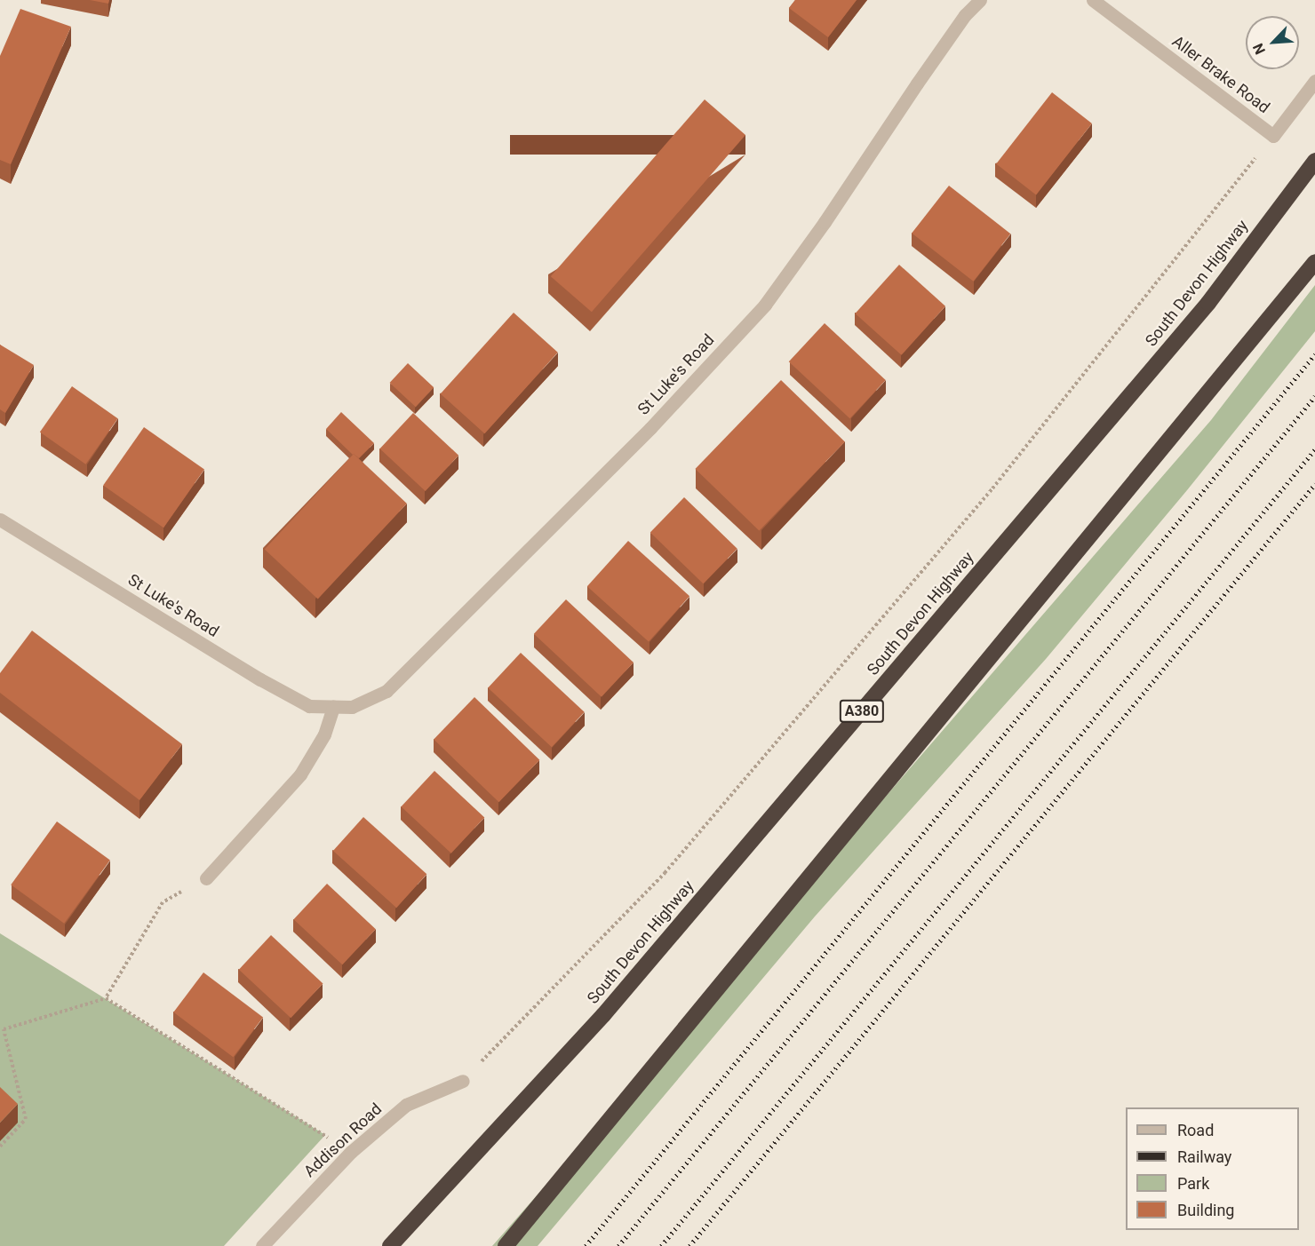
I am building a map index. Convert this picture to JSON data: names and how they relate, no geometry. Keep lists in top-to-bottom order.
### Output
{
  "streets": {
    "highway": ["South Devon Highway", "A380"],
    "street": ["Aller Brake Road", "St Luke's Road", "Addison Road"]
  },
  "legend": [
    "Road",
    "Railway",
    "Park",
    "Building"
  ],
  "north": "bottom left"
}
